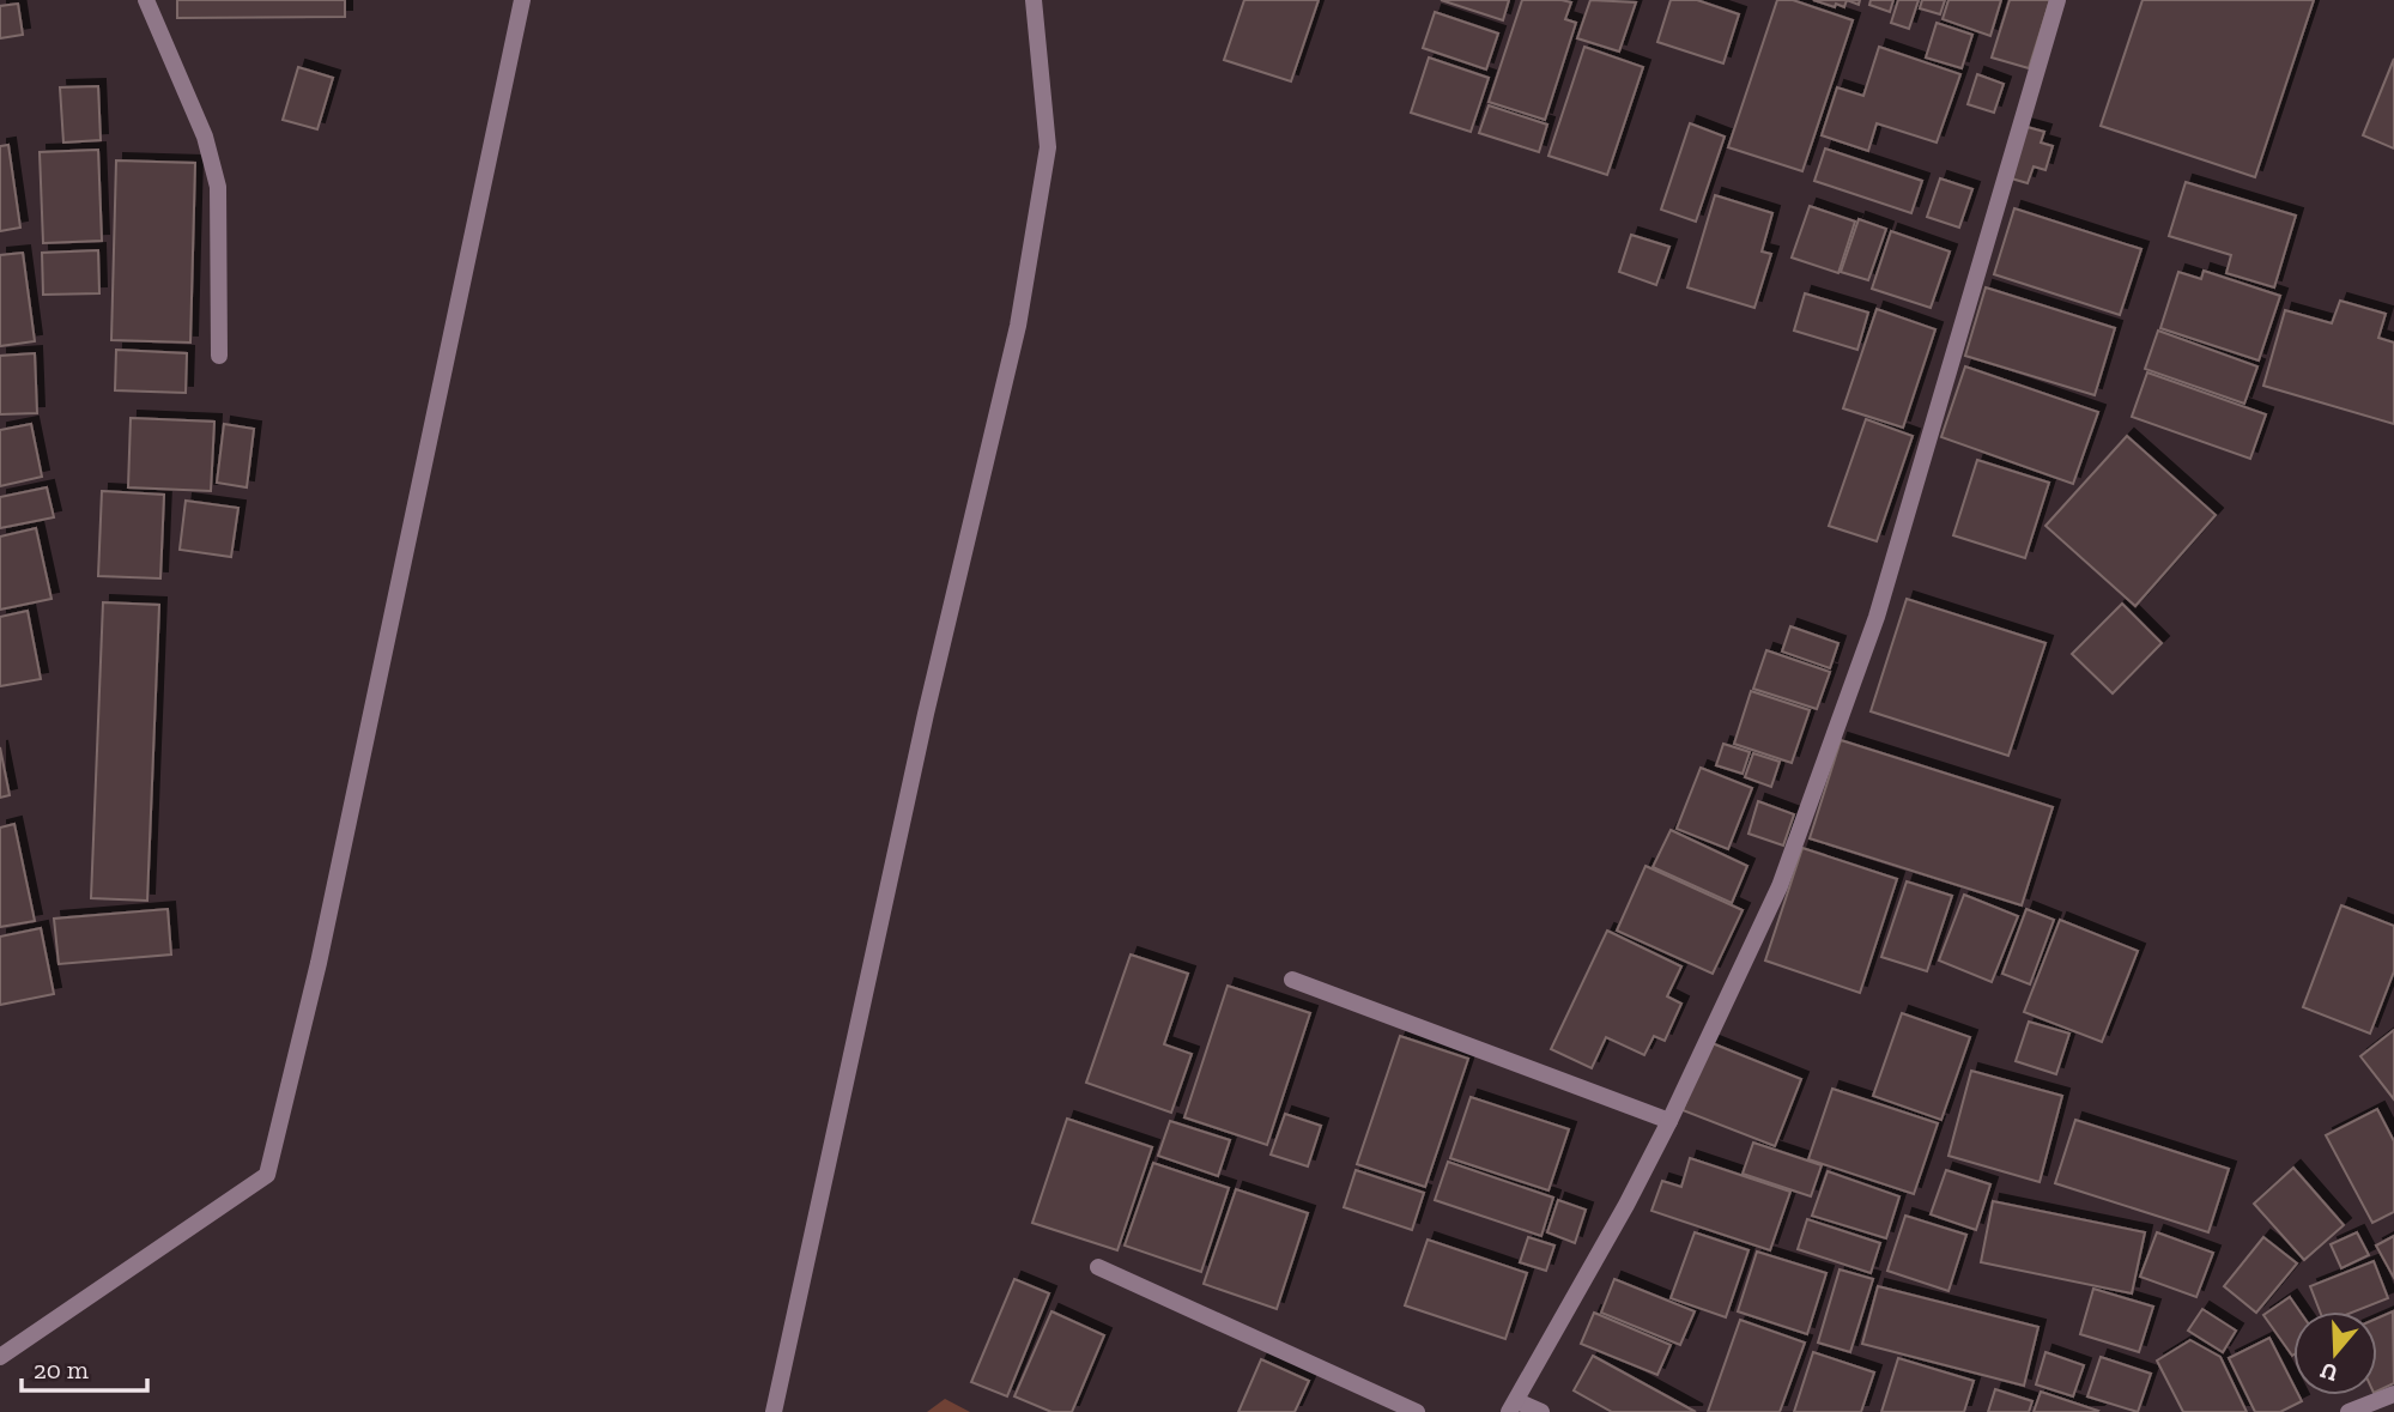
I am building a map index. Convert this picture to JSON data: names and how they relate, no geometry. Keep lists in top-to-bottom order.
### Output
{
  "scale_bar": "20 m",
  "north": "bottom"
}
